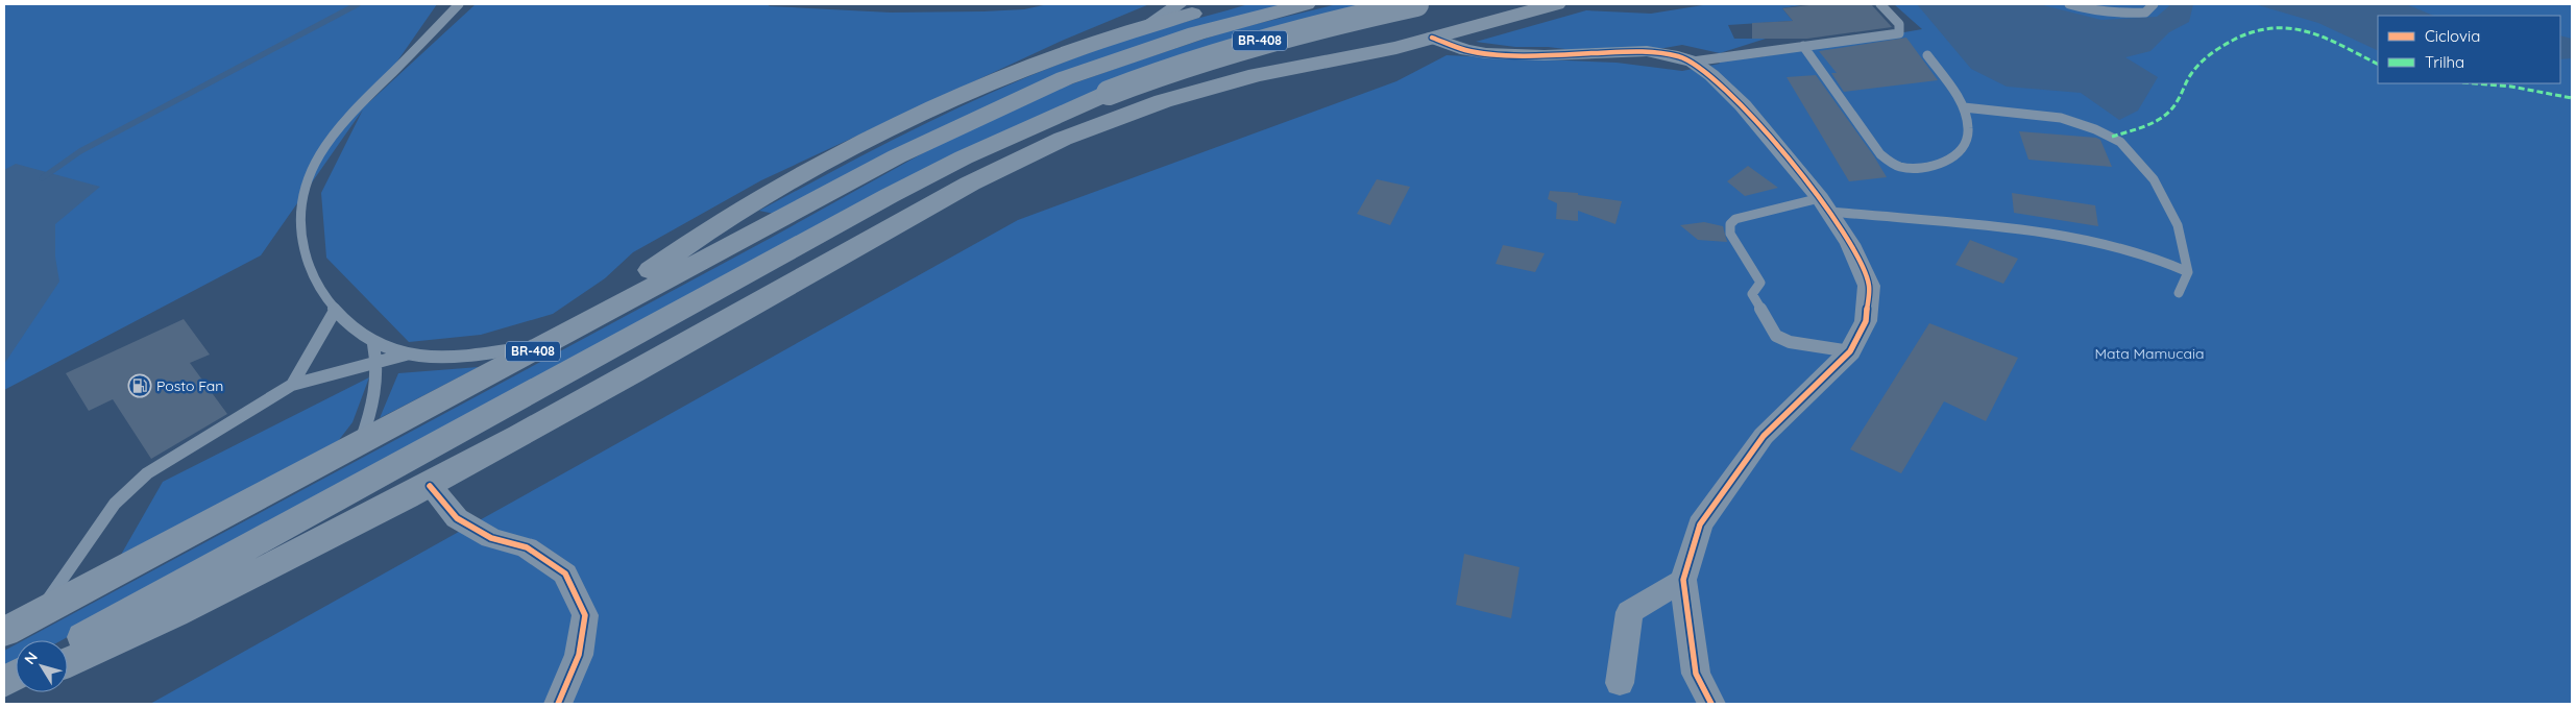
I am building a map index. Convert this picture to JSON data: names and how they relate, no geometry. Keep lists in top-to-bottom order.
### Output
{
  "streets": {
    "highway": ["BR-408"]
  },
  "parks": ["Mata Mamucaia"],
  "places": {
    "fuel station": ["Posto Fan"]
  },
  "legend": ["Ciclovia", "Trilha"],
  "north": "top left"
}
